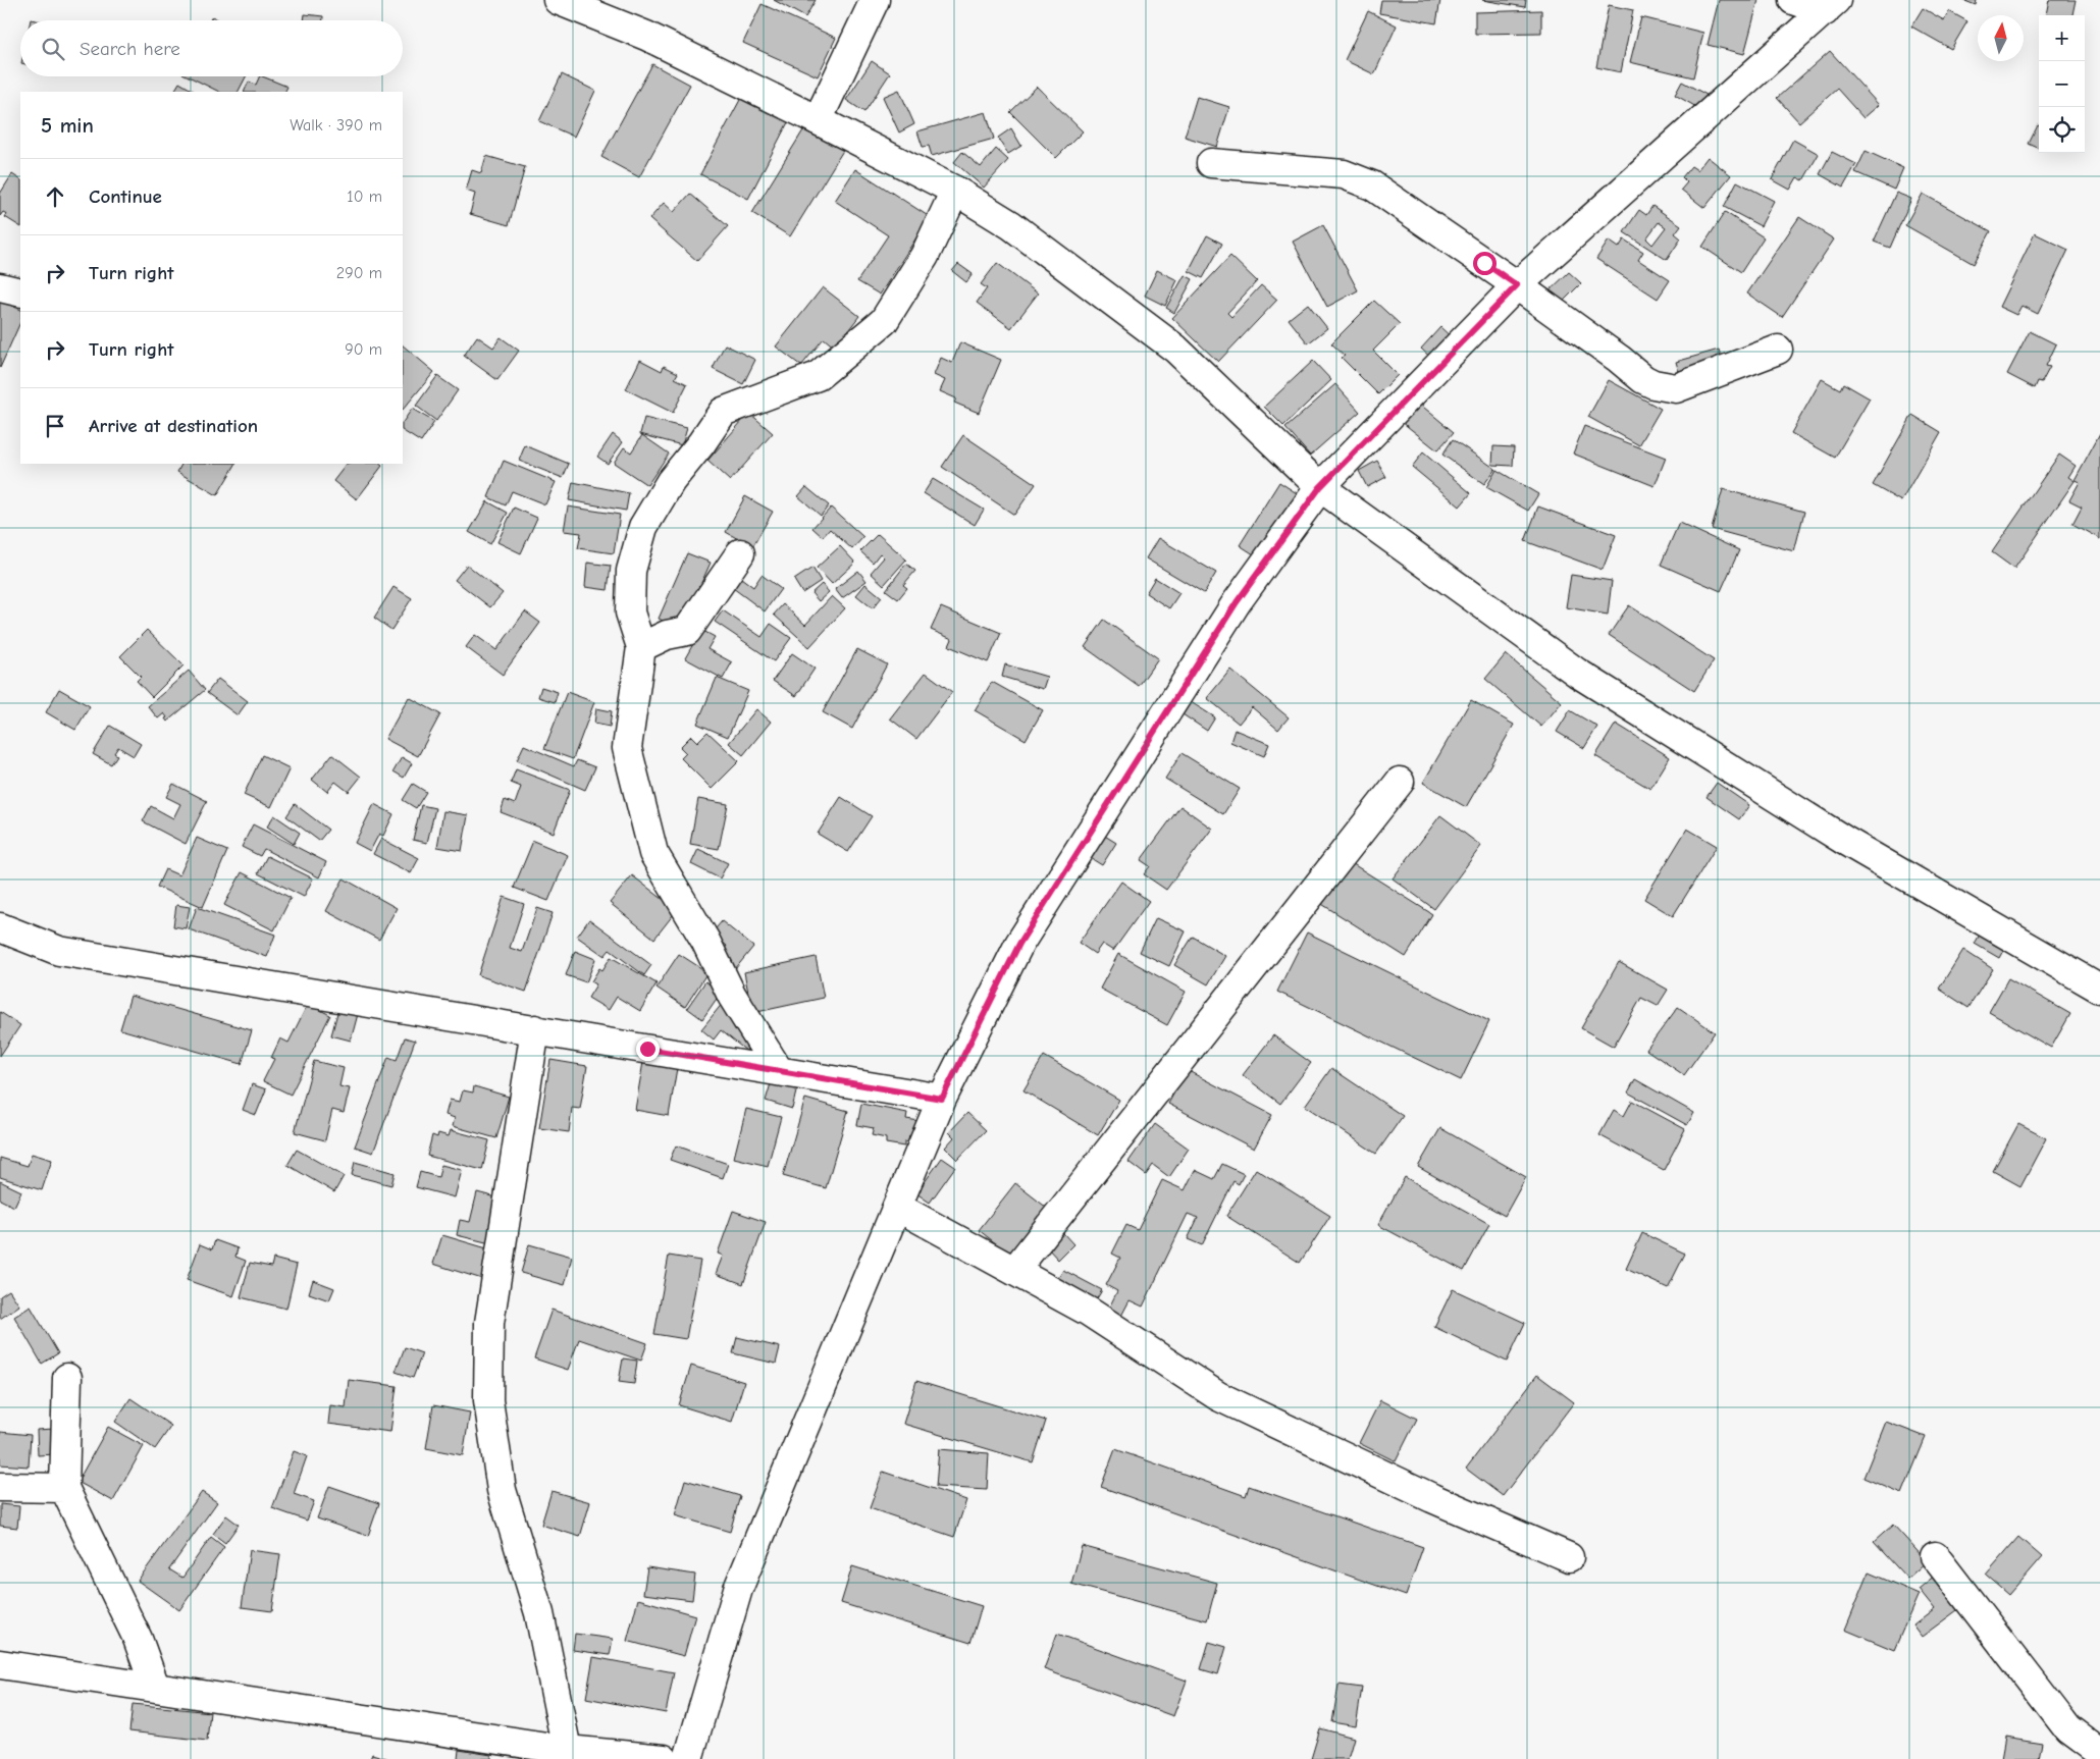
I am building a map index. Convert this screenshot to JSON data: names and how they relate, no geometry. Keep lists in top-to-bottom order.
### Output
{
  "north": "top",
  "page": {
    "map_buttons": ["+", "−"],
    "search": "Search here",
    "heading": ["5 min", "Walk · 390 m"],
    "list": [
      ["Continue", "10 m"],
      ["Turn right", "290 m"],
      ["Turn right", "90 m"],
      "Arrive at destination"
    ]
  }
}
